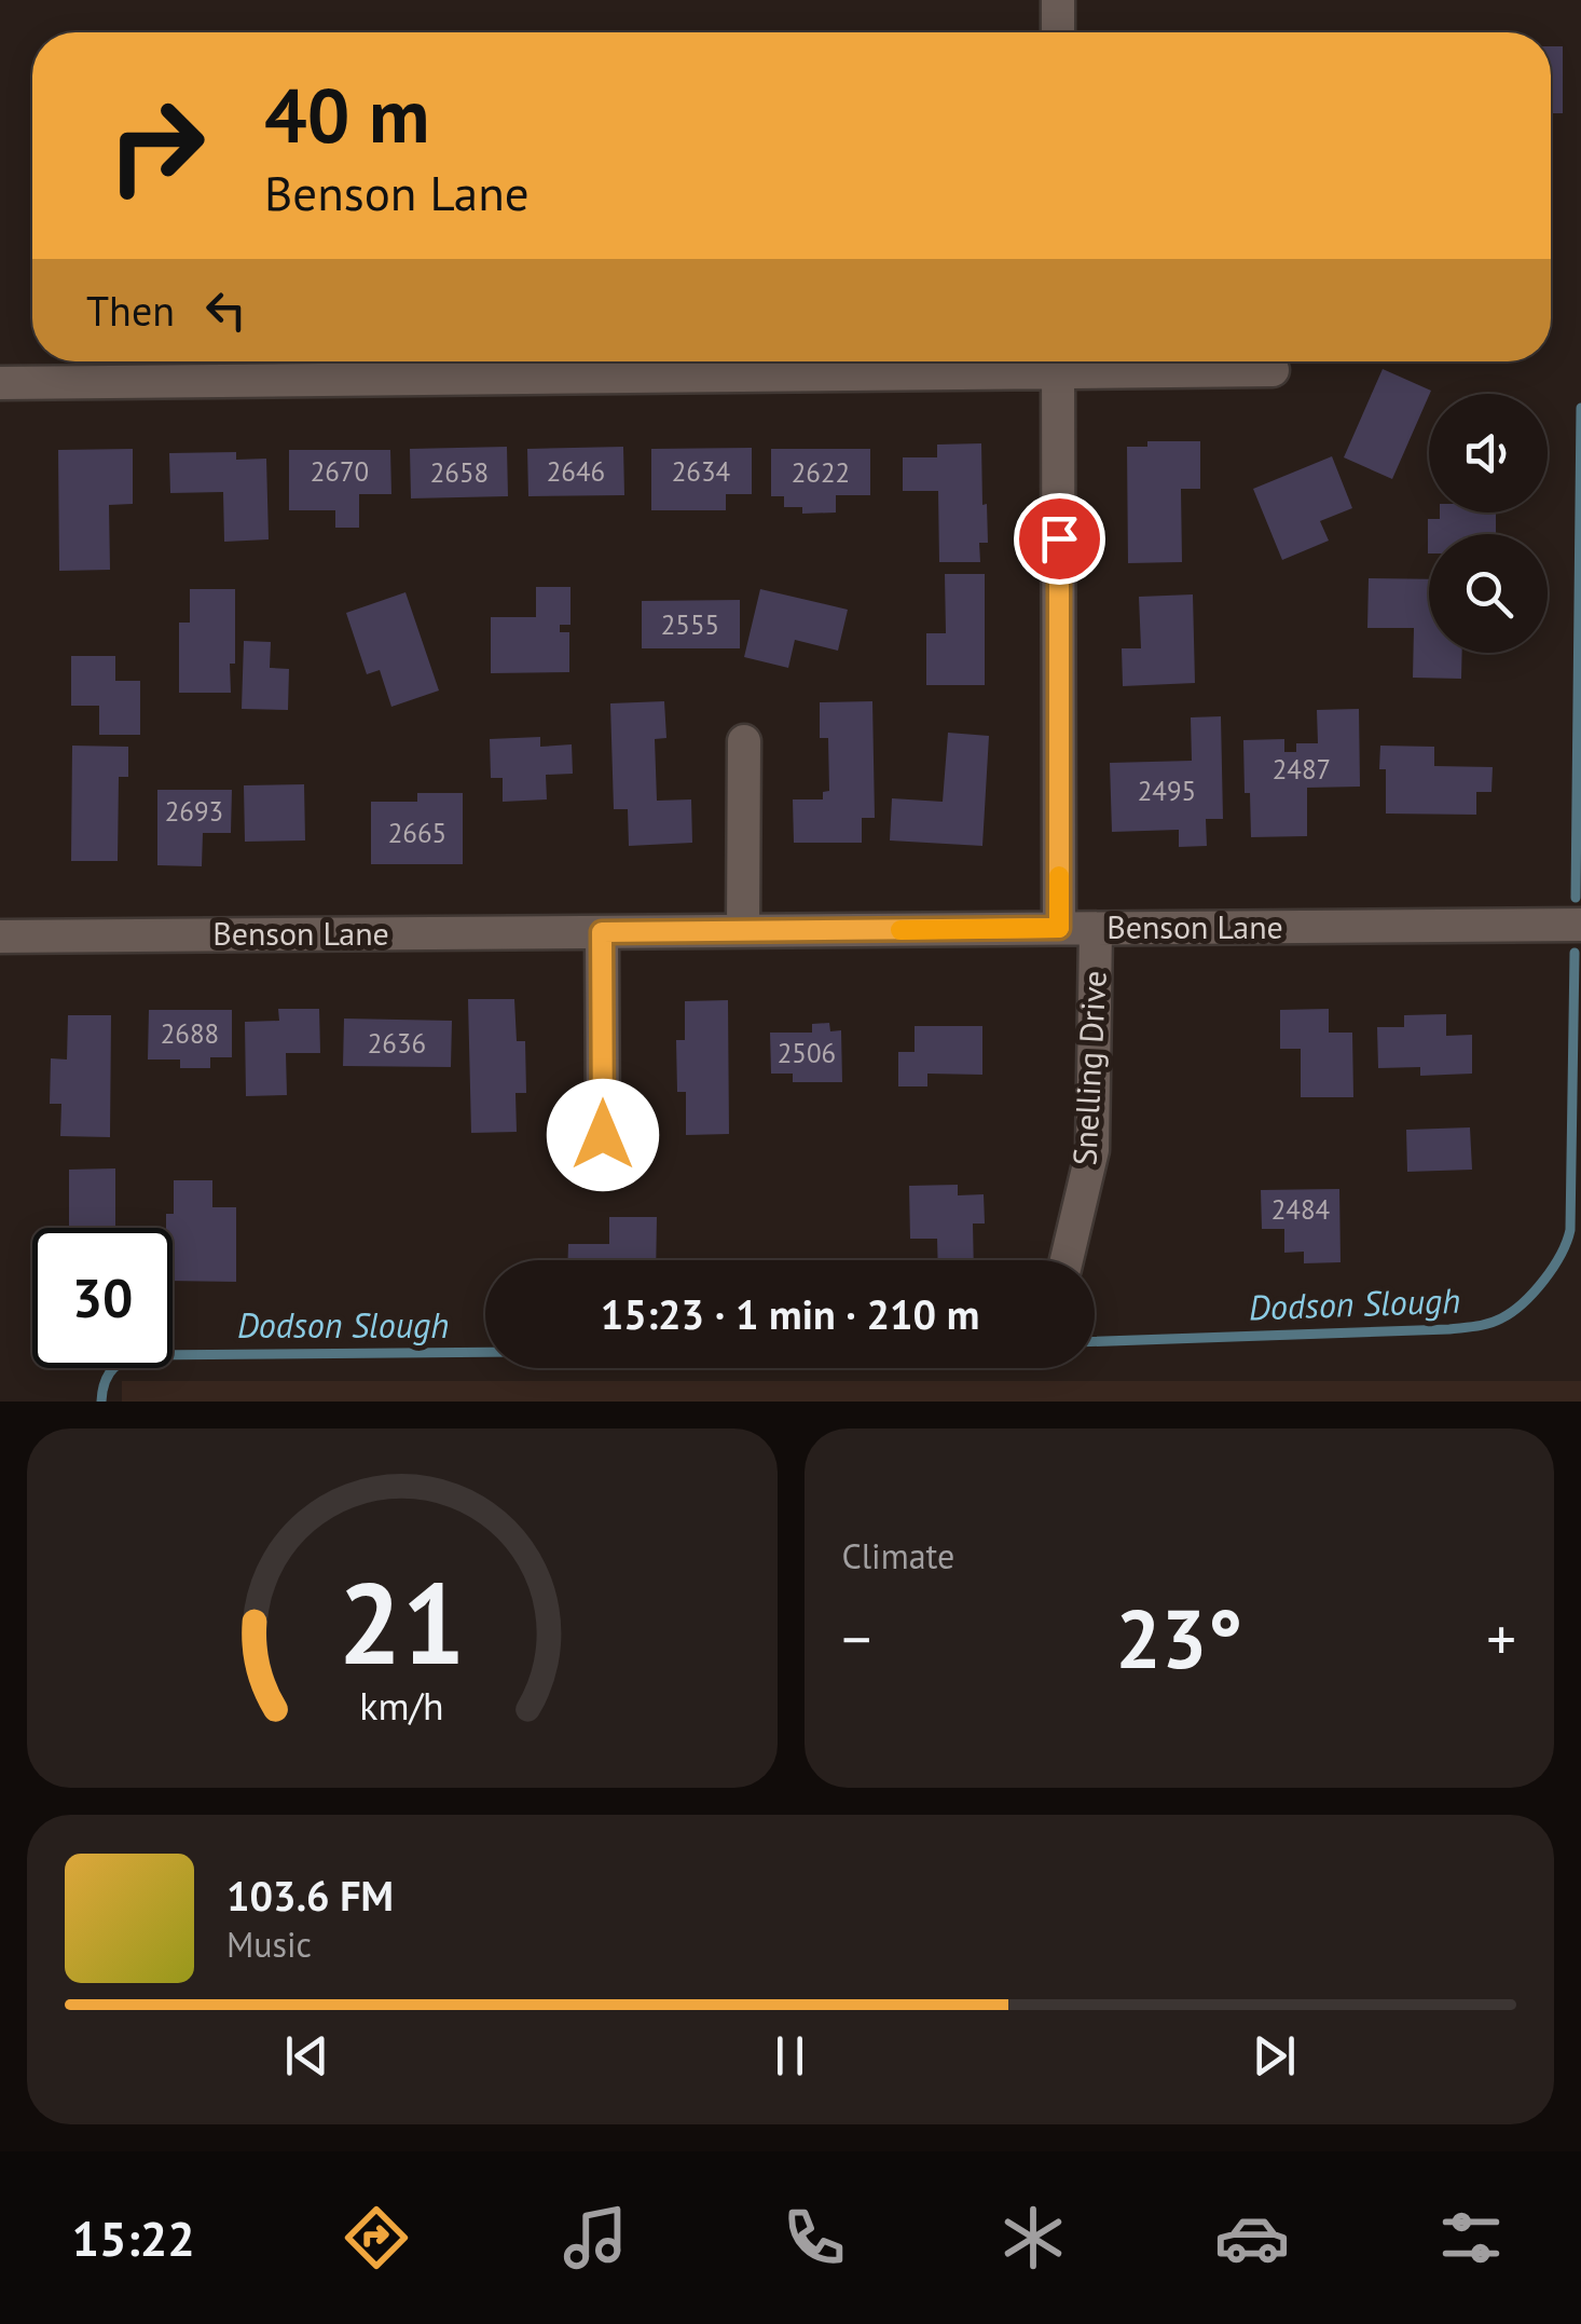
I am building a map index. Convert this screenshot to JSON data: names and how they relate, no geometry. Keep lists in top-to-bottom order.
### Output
{
  "streets": {
    "street": ["Benson Lane", "Snelling Drive"]
  },
  "crossings": [
    ["Benson Lane", "Snelling Drive"]
  ],
  "water": ["Dodson Slough"],
  "house_numbers": [
    "2670",
    "2646",
    "2634",
    "2658",
    "2622",
    "2555",
    "2487",
    "2495",
    "2693",
    "2665",
    "2688",
    "2636",
    "2506",
    "2484"
  ],
  "page": {
    "turn": ["40 m", "Benson Lane"],
    "then": "Then",
    "limit": "30",
    "trip": "15:23 · 1 min · 210 m",
    "tile": "Climate",
    "heat": ["−", "23°", "+"],
    "song": ["103.6 FM", "Music"],
    "tabs": "15:22",
    "gauge": ["21", "km/h"]
  }
}
